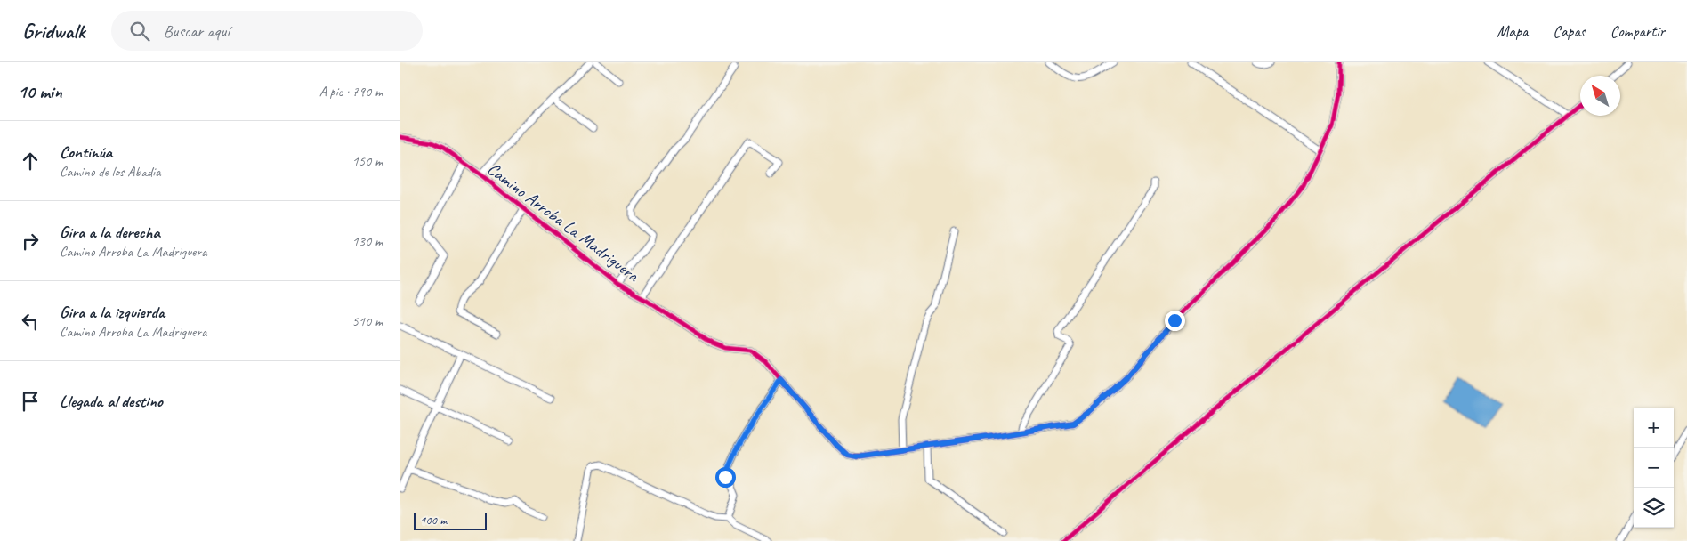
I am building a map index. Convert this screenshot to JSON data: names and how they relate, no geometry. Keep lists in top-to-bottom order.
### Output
{
  "streets": {
    "street": ["Camino Arroba La Madriguera"]
  },
  "scale_bar": "100 m",
  "north": "top left",
  "page": {
    "header": "Gridwalk",
    "search": "Buscar aquí",
    "nav": ["Mapa", "Capas", "Compartir"],
    "heading": ["10 min", "A pie · 790 m"],
    "list": [
      ["Continúa", "Camino de los Abadia", "150 m"],
      ["Gira a la derecha", "Camino Arroba La Madriguera", "130 m"],
      ["Gira a la izquierda", "Camino Arroba La Madriguera", "510 m"],
      "Llegada al destino"
    ],
    "map_buttons": ["+", "−"],
    "scale": "100 m"
  }
}
